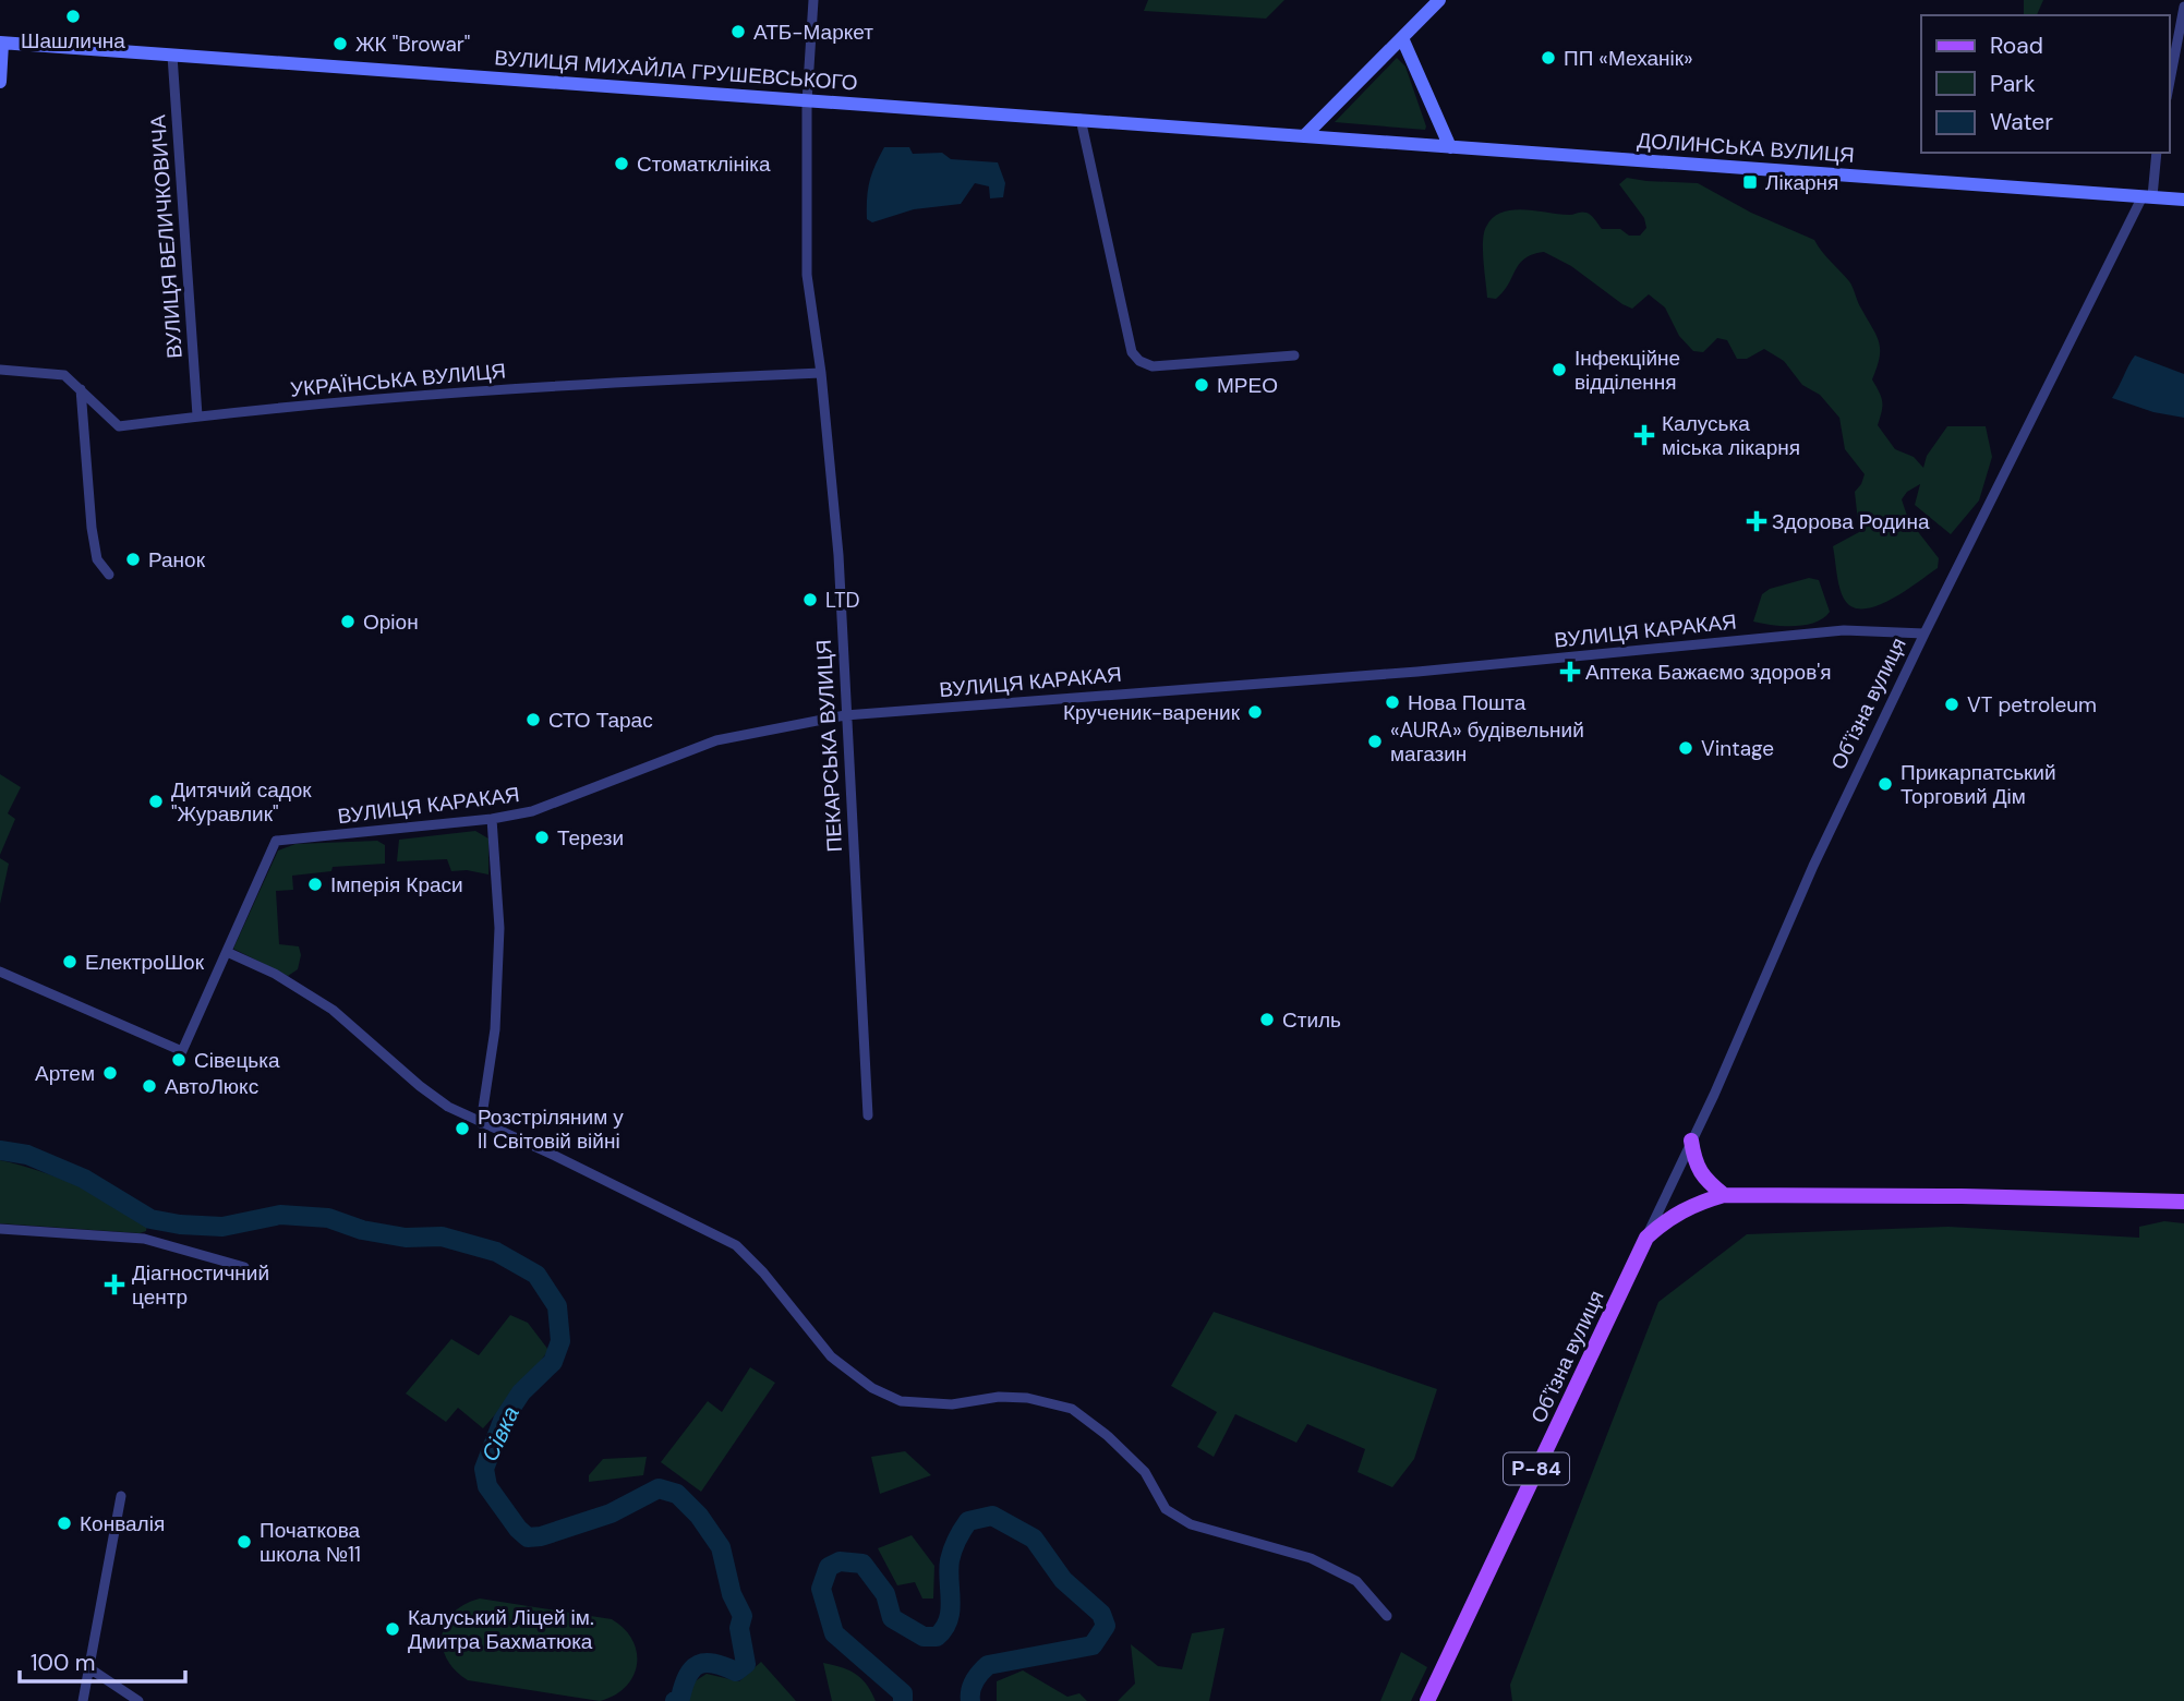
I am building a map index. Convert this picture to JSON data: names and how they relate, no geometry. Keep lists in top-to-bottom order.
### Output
{
  "streets": {
    "main road": [
      "ВУЛИЦЯ МИХАЙЛА ГРУШЕВСЬКОГО",
      "ДОЛИНСЬКА ВУЛИЦЯ",
      "Обʼїзна вулиця",
      "Р-84"
    ],
    "street": [
      "ВУЛИЦЯ ВЕЛИЧКОВИЧА",
      "УКРАЇНСЬКА ВУЛИЦЯ",
      "ВУЛИЦЯ КАРАКАЯ",
      "ПЕКАРСЬКА ВУЛИЦЯ"
    ]
  },
  "crossings": [
    ["ВУЛИЦЯ МИХАЙЛА ГРУШЕВСЬКОГО", "ДОЛИНСЬКА ВУЛИЦЯ"],
    ["ВУЛИЦЯ МИХАЙЛА ГРУШЕВСЬКОГО", "ВУЛИЦЯ ВЕЛИЧКОВИЧА"],
    ["ВУЛИЦЯ МИХАЙЛА ГРУШЕВСЬКОГО", "ПЕКАРСЬКА ВУЛИЦЯ"],
    ["ДОЛИНСЬКА ВУЛИЦЯ", "Обʼїзна вулиця"],
    ["ВУЛИЦЯ ВЕЛИЧКОВИЧА", "УКРАЇНСЬКА ВУЛИЦЯ"],
    ["УКРАЇНСЬКА ВУЛИЦЯ", "ПЕКАРСЬКА ВУЛИЦЯ"],
    ["ВУЛИЦЯ КАРАКАЯ", "Обʼїзна вулиця"],
    ["ВУЛИЦЯ КАРАКАЯ", "ПЕКАРСЬКА ВУЛИЦЯ"]
  ],
  "water": ["Сівка"],
  "places": {
    "other": [
      "Шашлична",
      "АТБ-Маркет",
      "ЖК \"Browar\"",
      "ПП «Механік»",
      "Стоматклініка",
      "Інфекційне відділення",
      "МРЕО",
      "Ранок",
      "LTD",
      "Оріон",
      "Нова Пошта",
      "VT petroleum",
      "Крученик-вареник",
      "СТО Тарас",
      "«AURA» будівельний магазин",
      "Vintage",
      "Прикарпатський Торговий Дім",
      "Дитячий садок \"Журавлик\"",
      "Терези",
      "Імперія Краси",
      "ЕлектроШок",
      "Стиль",
      "Сівецька",
      "Артем",
      "АвтоЛюкс",
      "Розстріляним у II Світовій війні",
      "Конвалія",
      "Початкова школа №11",
      "Калуський Ліцей ім. Дмитра Бахматюка"
    ],
    "transit": ["Лікарня"],
    "health": [
      "Калуська міська лікарня",
      "Здорова Родина",
      "Аптека Бажаємо здоров'я",
      "Діагностичний центр"
    ]
  },
  "legend": ["Road", "Park", "Water"],
  "scale_bar": "100 m"
}
